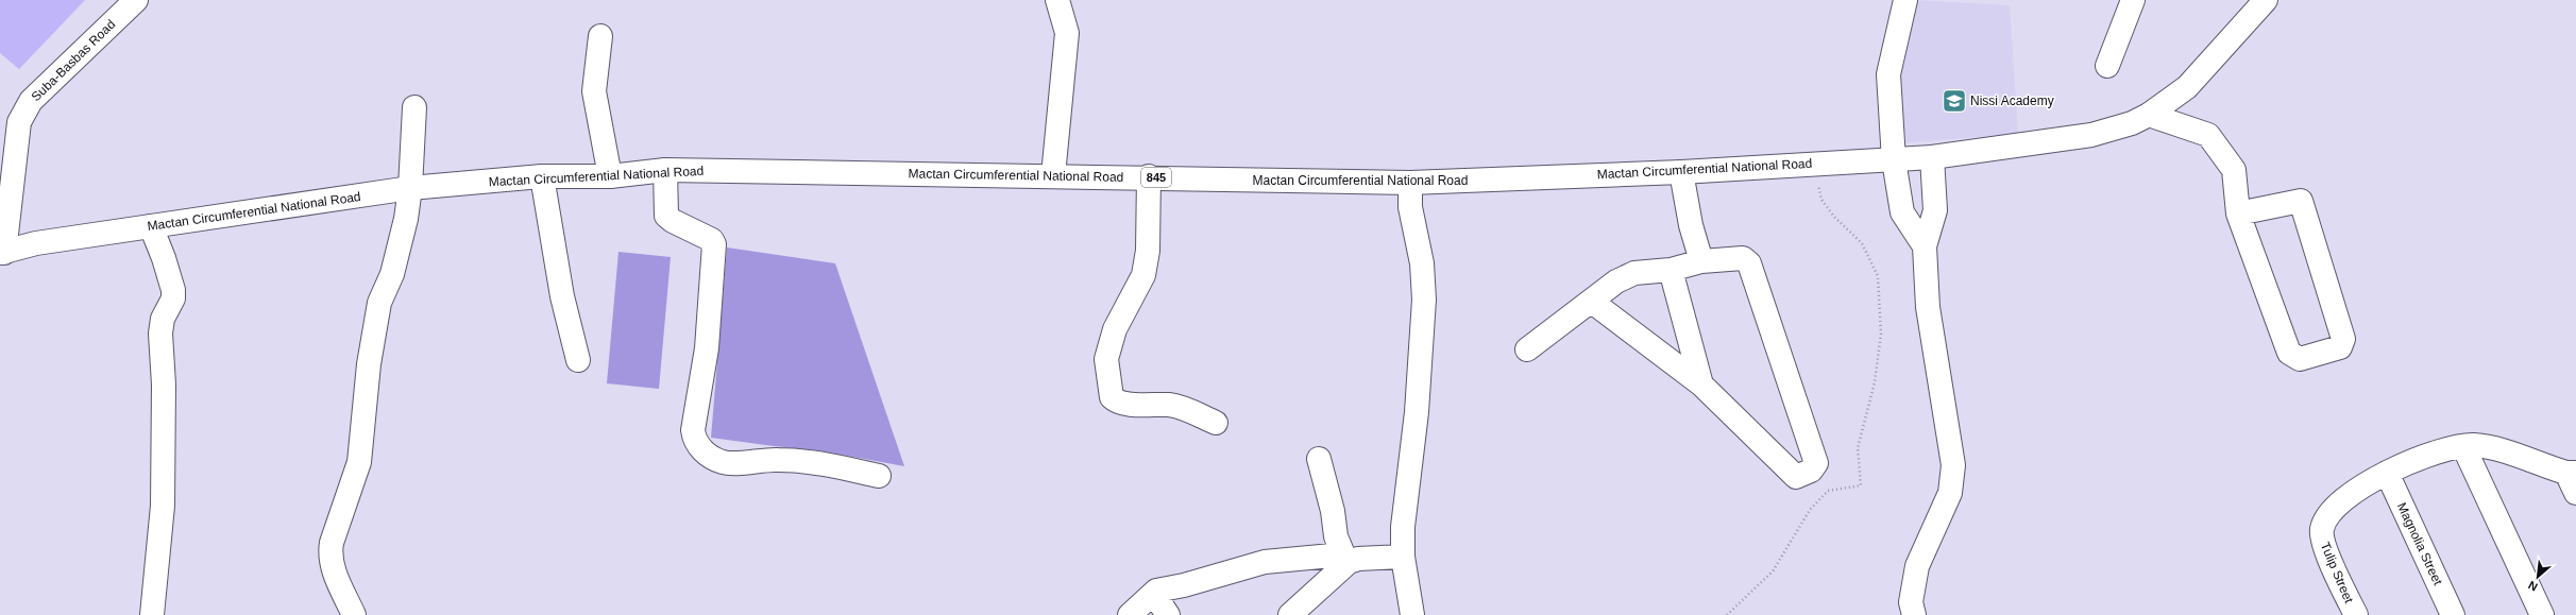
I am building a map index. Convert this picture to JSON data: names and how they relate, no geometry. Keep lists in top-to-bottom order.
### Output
{
  "streets": {
    "street": [
      "Suba-Basbas Road",
      "Mactan Circumferential National Road",
      "845",
      "Magnolia Street",
      "Tulip Street"
    ]
  },
  "crossings": [
    ["Suba-Basbas Road", "Mactan Circumferential National Road"],
    ["Magnolia Street", "Tulip Street"]
  ],
  "places": {
    "school or university": ["Nissi Academy"]
  },
  "north": "bottom left"
}
